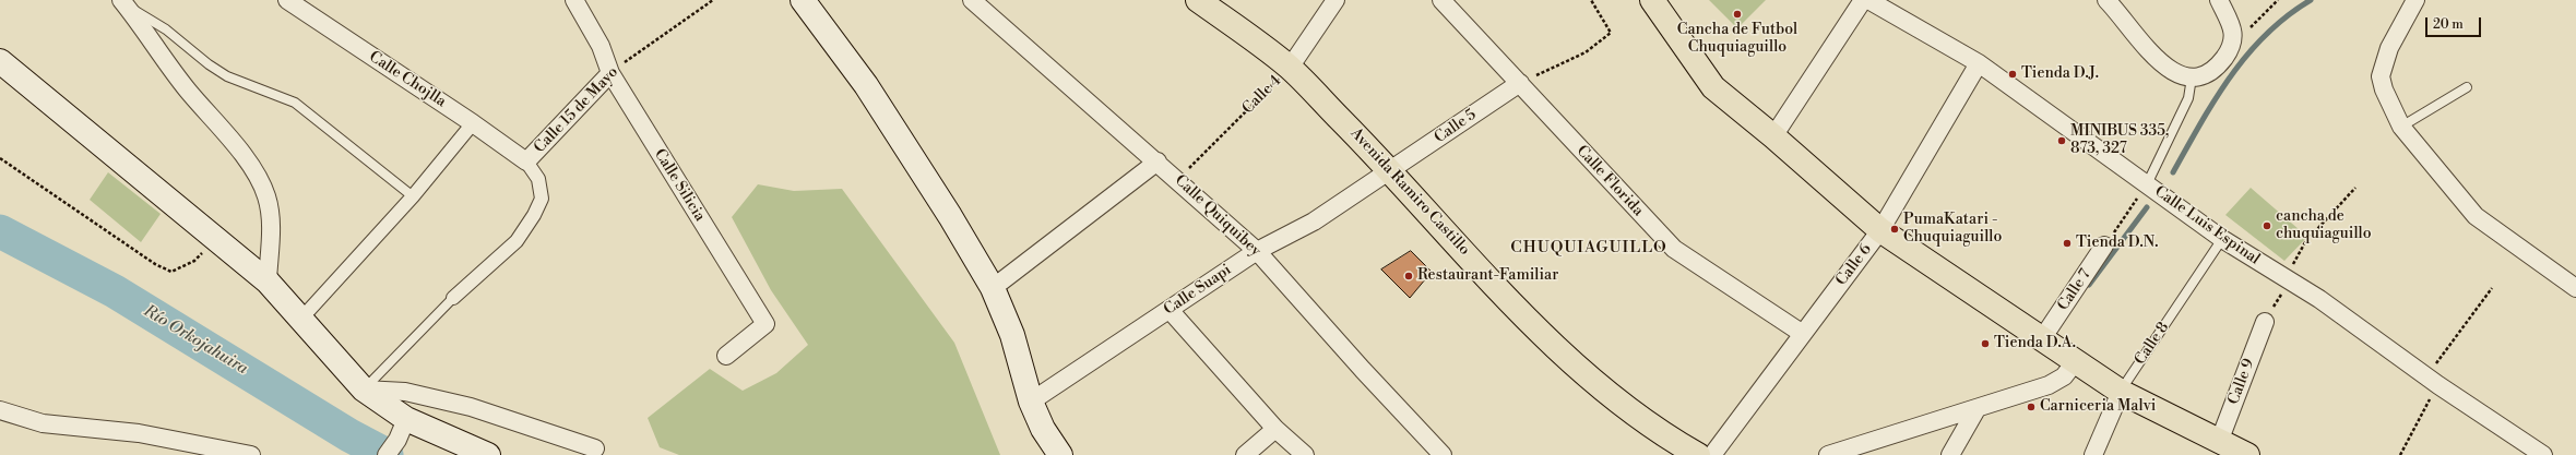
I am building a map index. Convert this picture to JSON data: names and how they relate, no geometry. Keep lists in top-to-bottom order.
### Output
{
  "streets": {
    "main road": ["Avenida Ramiro Castillo"],
    "street": [
      "Calle Chojlla",
      "Calle 4",
      "Calle 15 de Mayo",
      "Calle 5",
      "Calle Florida",
      "Calle Silicia",
      "Calle Quiquibey",
      "Calle Luis Espinal",
      "Calle 6",
      "Calle Suapi",
      "Calle 7",
      "Calle 8",
      "Calle 9"
    ]
  },
  "crossings": [
    ["Calle Chojlla", "Calle 15 de Mayo"],
    ["Calle 4", "Avenida Ramiro Castillo"],
    ["Calle 4", "Calle Quiquibey"],
    ["Calle 15 de Mayo", "Calle Silicia"],
    ["Calle 5", "Calle Florida"],
    ["Calle 5", "Avenida Ramiro Castillo"],
    ["Calle 5", "Calle Suapi"],
    ["Calle Florida", "Calle 6"],
    ["Avenida Ramiro Castillo", "Calle Suapi"],
    ["Calle Quiquibey", "Calle Suapi"],
    ["Calle Luis Espinal", "Calle 6"],
    ["Calle Luis Espinal", "Calle 8"]
  ],
  "districts": ["CHUQUIAGUILLO"],
  "water": ["Río Orkojahuira"],
  "places": [
    "Cancha de Futbol Chuquiaguillo",
    "Tienda D.J.",
    "MINIBUS 335, 873, 327",
    "cancha de chuquiaguillo",
    "PumaKatari - Chuquiaguillo",
    "Tienda D.N.",
    "Restaurant-Familiar",
    "Tienda D.A.",
    "Carniceria Malvi"
  ],
  "scale_bar": "20 m"
}
